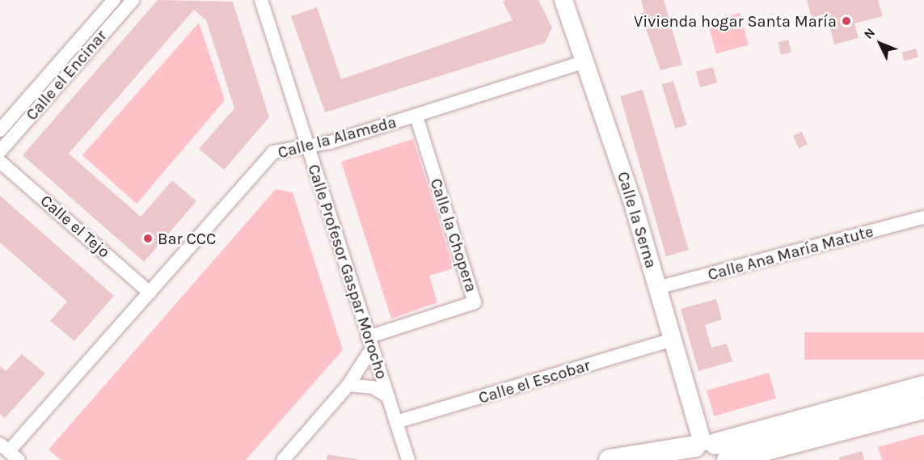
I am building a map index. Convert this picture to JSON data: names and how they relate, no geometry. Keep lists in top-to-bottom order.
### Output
{
  "streets": {
    "street": [
      "Calle el Encinar",
      "Calle la Alameda",
      "Calle la Serna",
      "Calle el Tejo",
      "Calle la Chopera",
      "Calle Ana María Matute",
      "Calle Profesor Gaspar Morocho",
      "Calle el Escobar"
    ]
  },
  "crossings": [
    ["Calle la Alameda", "Calle la Serna"],
    ["Calle la Alameda", "Calle el Tejo"],
    ["Calle la Alameda", "Calle la Chopera"],
    ["Calle la Alameda", "Calle Profesor Gaspar Morocho"],
    ["Calle la Serna", "Calle Ana María Matute"],
    ["Calle la Serna", "Calle el Escobar"],
    ["Calle la Chopera", "Calle Profesor Gaspar Morocho"],
    ["Calle Profesor Gaspar Morocho", "Calle el Escobar"]
  ],
  "places": ["Vivienda hogar Santa María", "Bar CCC"],
  "north": "top left"
}
